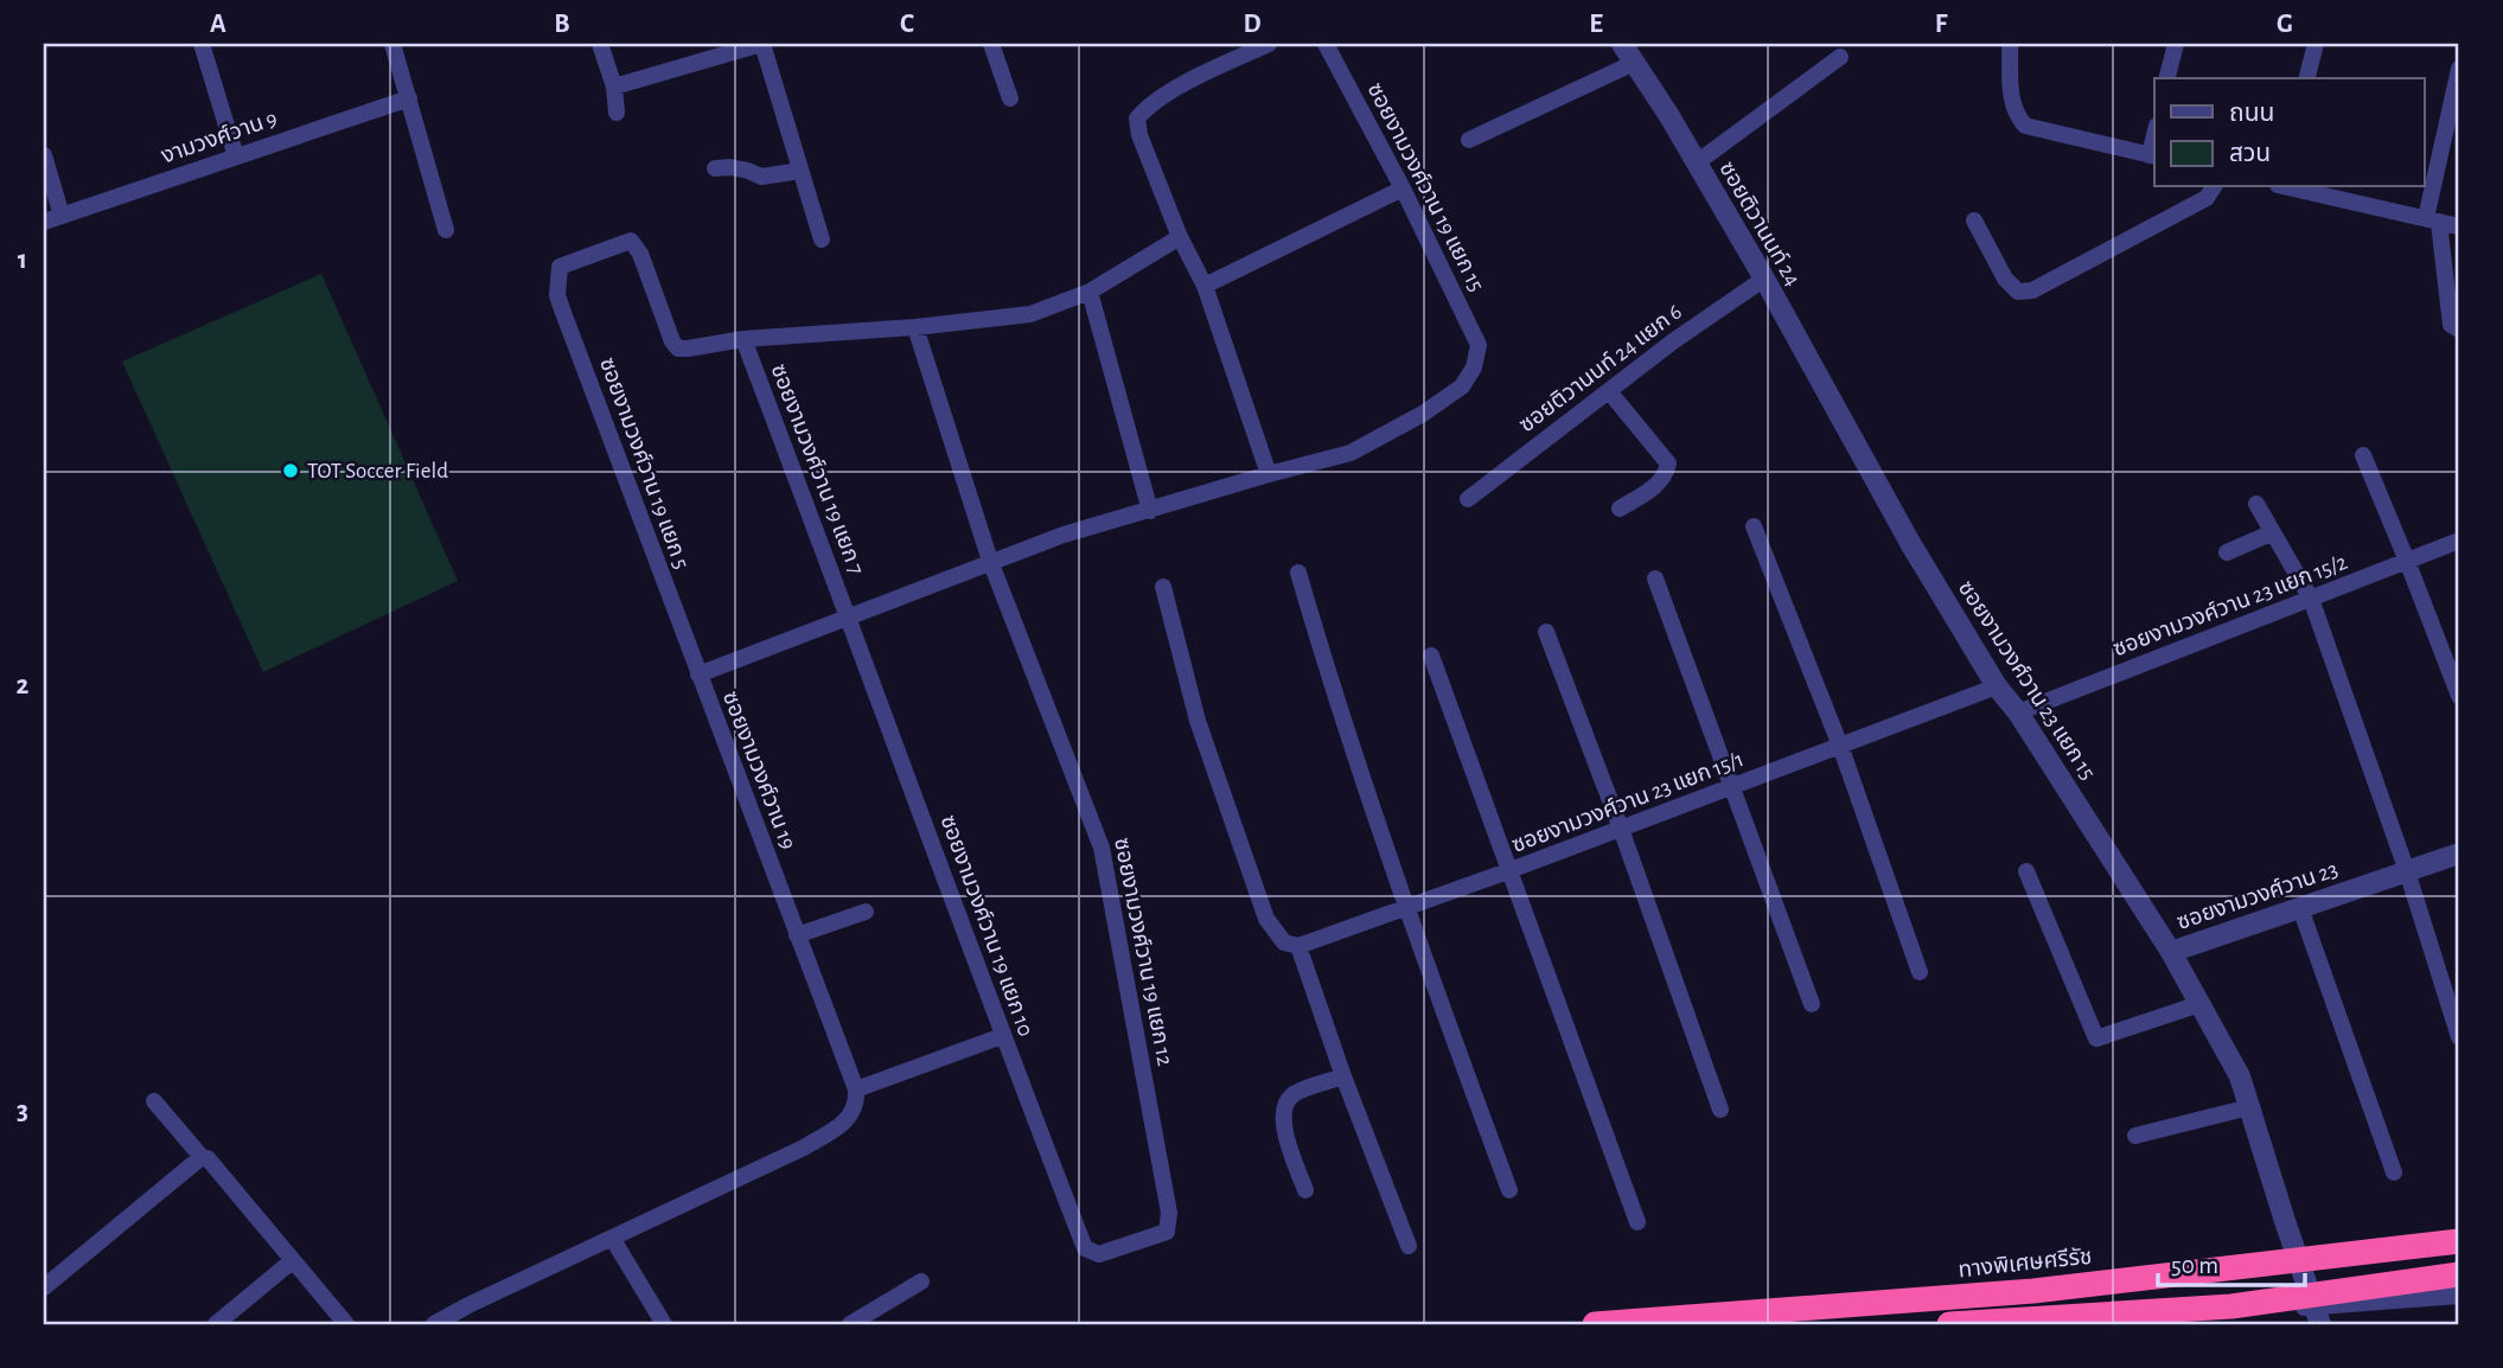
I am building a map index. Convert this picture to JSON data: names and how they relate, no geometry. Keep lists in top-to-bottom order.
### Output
{
  "streets": {
    "highway": ["ทางพิเศษศรีรัช"],
    "street": [
      "งามวงศ์วาน 9",
      "ซอยงามวงศ์วาน 19 แยก 15",
      "ซอยติวานนท์ 24",
      "ซอยติวานนท์ 24 แยก 6",
      "ซอยงามวงศ์วาน 19 แยก 5",
      "ซอยงามวงศ์วาน 19 แยก 7",
      "ซอยงามวงศ์วาน 23 แยก 15/2",
      "ซอยงามวงศ์วาน 23 แยก 15",
      "ซอยงามวงศ์วาน 19",
      "ซอยงามวงศ์วาน 23 แยก 15/1",
      "ซอยงามวงศ์วาน 23",
      "ซอยงามวงศ์วาน 19 แยก 10",
      "ซอยงามวงศ์วาน 19 แยก 12"
    ]
  },
  "crossings": [
    ["ซอยงามวงศ์วาน 19 แยก 15", "ซอยงามวงศ์วาน 19"],
    ["ซอยติวานนท์ 24", "ซอยติวานนท์ 24 แยก 6"],
    ["ซอยติวานนท์ 24", "ซอยงามวงศ์วาน 23 แยก 15"],
    ["ซอยงามวงศ์วาน 19 แยก 5", "ซอยงามวงศ์วาน 19 แยก 7"],
    ["ซอยงามวงศ์วาน 19 แยก 5", "ซอยงามวงศ์วาน 19"],
    ["ซอยงามวงศ์วาน 19 แยก 7", "ซอยงามวงศ์วาน 19"],
    ["ซอยงามวงศ์วาน 19 แยก 7", "ซอยงามวงศ์วาน 19 แยก 10"],
    ["ซอยงามวงศ์วาน 23 แยก 15/2", "ซอยงามวงศ์วาน 23 แยก 15"],
    ["ซอยงามวงศ์วาน 23 แยก 15", "ซอยงามวงศ์วาน 23 แยก 15/1"],
    ["ซอยงามวงศ์วาน 23 แยก 15", "ซอยงามวงศ์วาน 23"],
    ["ซอยงามวงศ์วาน 19", "ซอยงามวงศ์วาน 19 แยก 10"],
    ["ซอยงามวงศ์วาน 19", "ซอยงามวงศ์วาน 19 แยก 12"],
    ["ซอยงามวงศ์วาน 19 แยก 10", "ซอยงามวงศ์วาน 19 แยก 12"]
  ],
  "places": ["TOT Soccer Field"],
  "legend": ["ถนน", "สวน"],
  "scale_bar": "50 m",
  "grid": {
    "columns": [
      "A",
      "B",
      "C",
      "D",
      "E",
      "F",
      "G"
    ],
    "rows": ["1", "2", "3"]
  }
}
